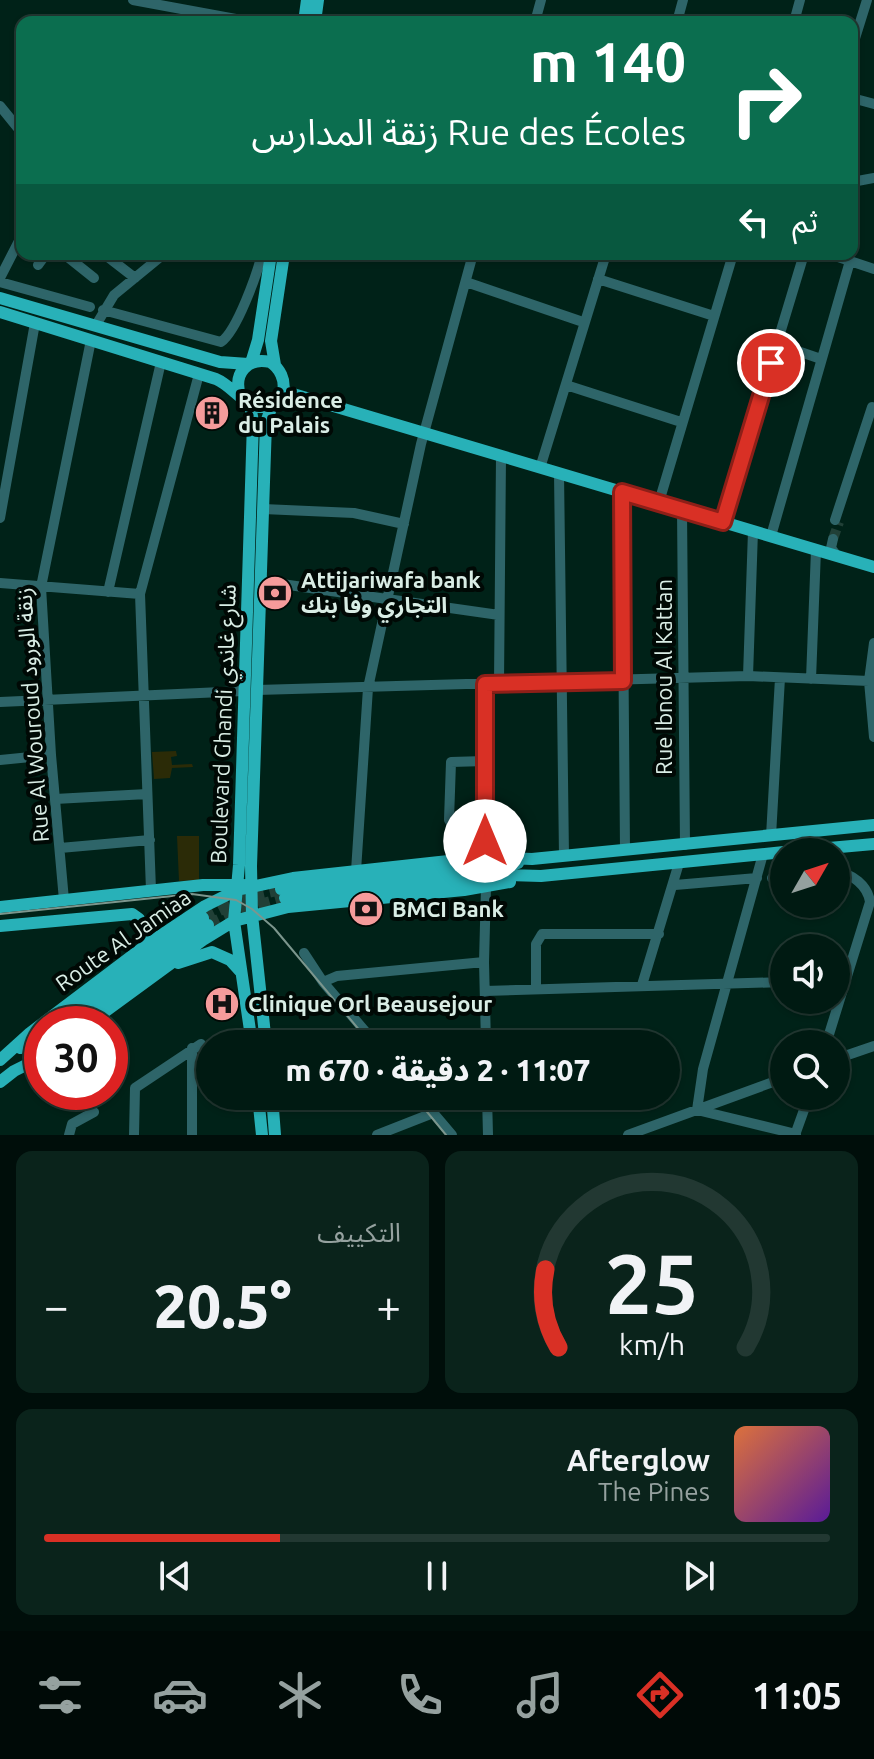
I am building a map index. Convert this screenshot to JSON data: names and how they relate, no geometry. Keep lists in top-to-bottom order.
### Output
{
  "streets": {
    "main road": ["Boulevard Ghandi شارع غاندي", "Route Al Jamiaa"],
    "street": ["Rue Ibnou Al Kattan", "Rue Al Wouroud زنقة الورود"]
  },
  "crossings": [
    ["Boulevard Ghandi شارع غاندي", "Route Al Jamiaa"]
  ],
  "places": {
    "building": ["Résidence du Palais"],
    "bank": ["Attijariwafa bank التجاري وفا بنك", "BMCI Bank"],
    "hospital": ["Clinique Orl Beausejour"]
  },
  "north": "top right",
  "page": {
    "turn": ["140 m", "Rue des Écoles زنقة المدارس"],
    "then": "ثم",
    "limit": "30",
    "trip": "11:07 · 2 دقيقة · 670 m",
    "tile": "التكييف",
    "heat": ["−", "20.5°", "+"],
    "song": ["Afterglow", "The Pines"],
    "tabs": "11:05",
    "gauge": ["25", "km/h"]
  }
}
